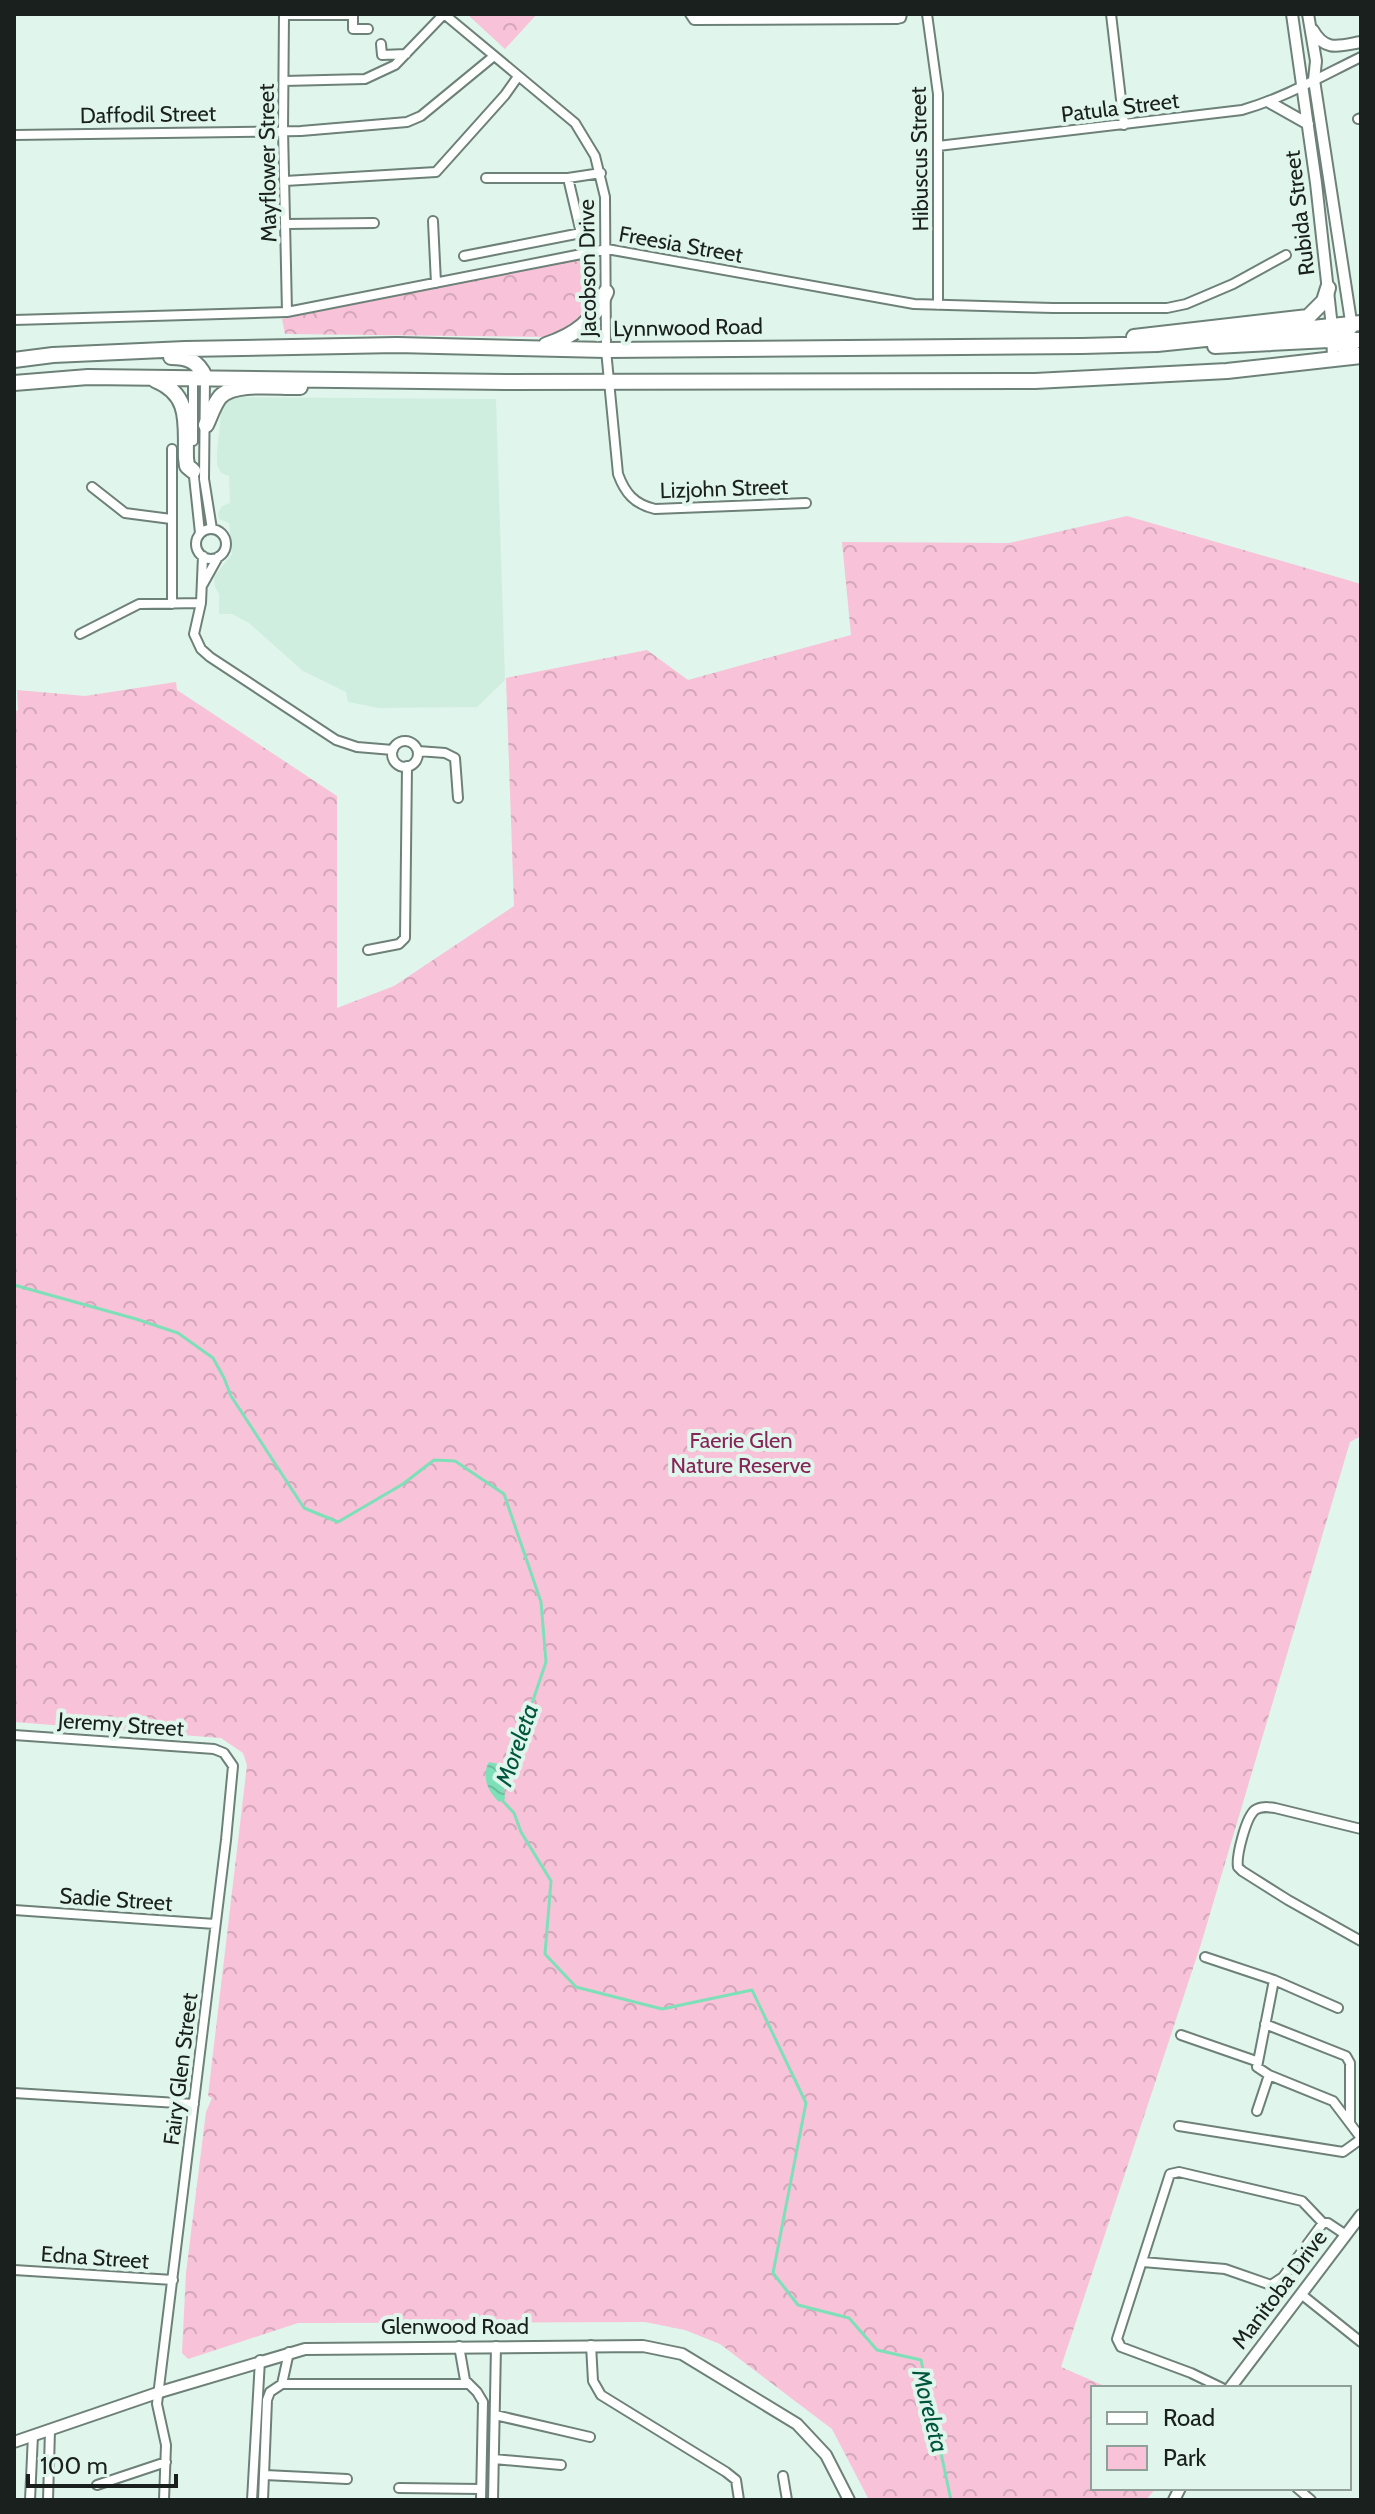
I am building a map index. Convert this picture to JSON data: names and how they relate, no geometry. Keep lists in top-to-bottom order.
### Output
{
  "streets": {
    "main road": ["Lynnwood Road"],
    "street": [
      "Patula Street",
      "Daffodil Street",
      "Hibuscus Street",
      "Mayflower Street",
      "Rubida Street",
      "Freesia Street",
      "Jacobson Drive",
      "Lizjohn Street",
      "Jeremy Street",
      "Sadie Street",
      "Fairy Glen Street",
      "Edna Street",
      "Manitoba Drive",
      "Glenwood Road"
    ]
  },
  "crossings": [
    ["Patula Street", "Hibuscus Street"],
    ["Patula Street", "Rubida Street"],
    ["Daffodil Street", "Mayflower Street"],
    ["Daffodil Street", "Jacobson Drive"],
    ["Hibuscus Street", "Freesia Street"],
    ["Mayflower Street", "Freesia Street"],
    ["Rubida Street", "Lynnwood Road"],
    ["Freesia Street", "Jacobson Drive"],
    ["Jacobson Drive", "Lynnwood Road"],
    ["Jacobson Drive", "Lizjohn Street"],
    ["Jeremy Street", "Fairy Glen Street"],
    ["Sadie Street", "Fairy Glen Street"],
    ["Fairy Glen Street", "Edna Street"],
    ["Fairy Glen Street", "Glenwood Road"]
  ],
  "water": ["Moreleta"],
  "parks": ["Faerie Glen Nature Reserve"],
  "legend": ["Road", "Park"],
  "scale_bar": "100 m"
}
